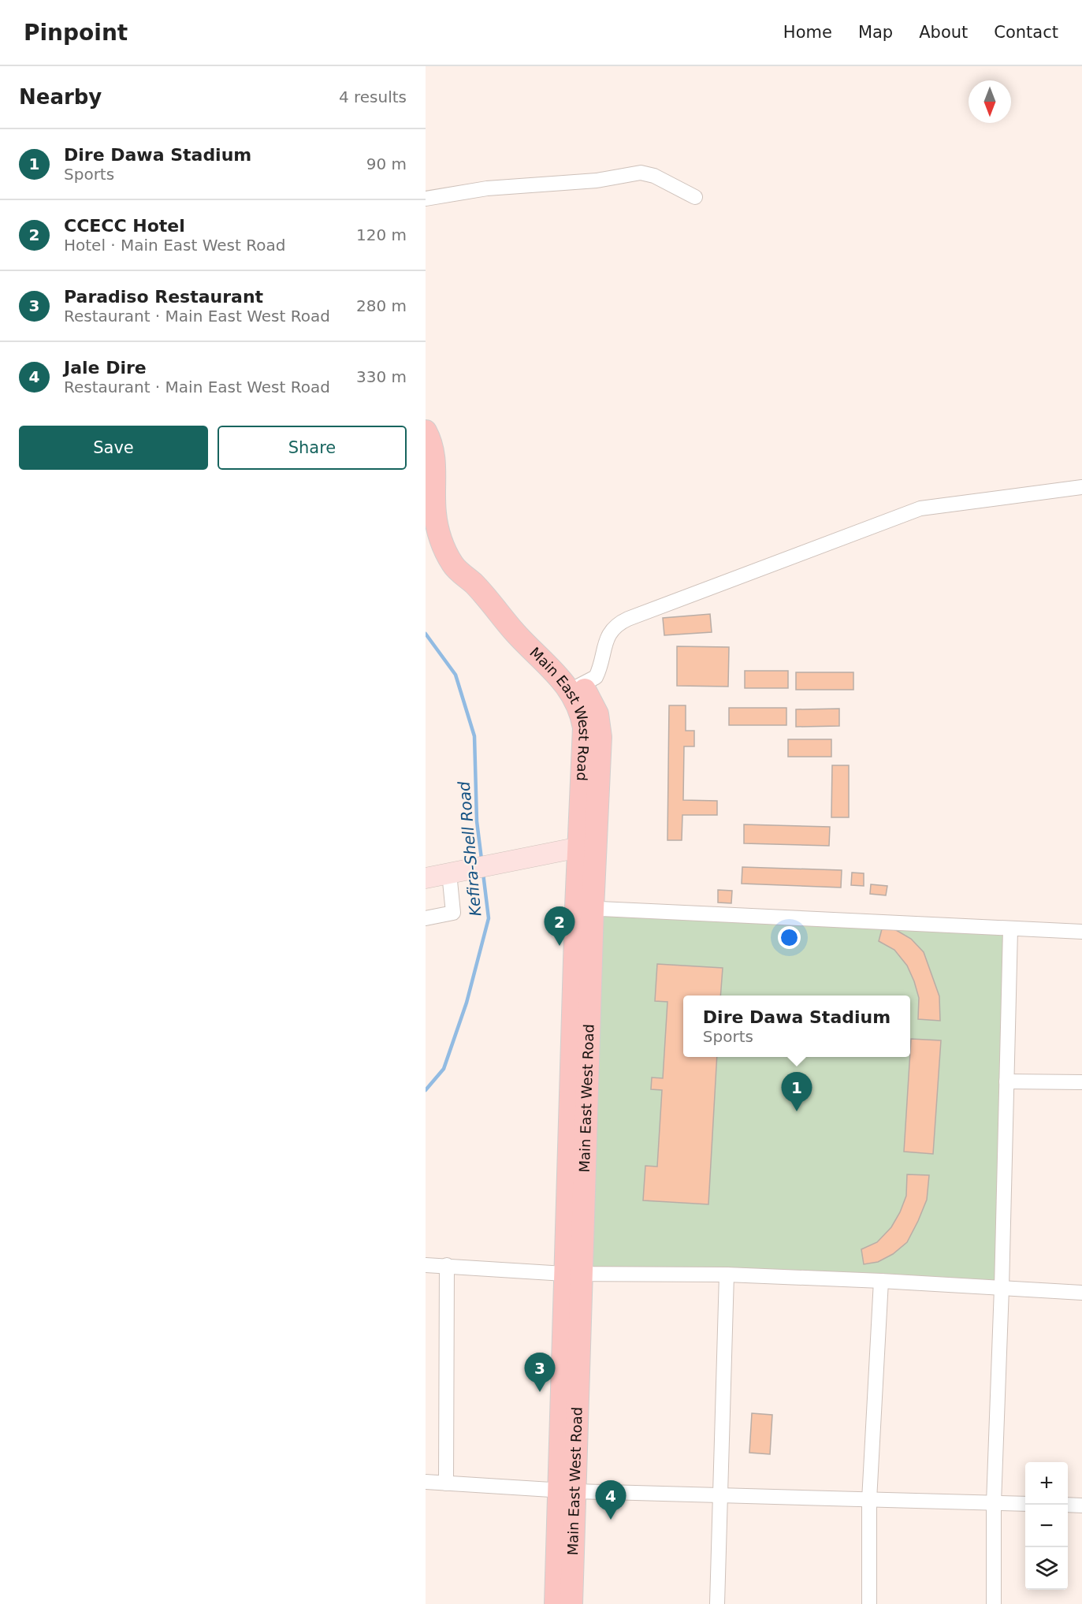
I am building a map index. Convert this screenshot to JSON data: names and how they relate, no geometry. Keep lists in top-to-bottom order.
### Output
{
  "streets": {
    "main road": ["Main East West Road"]
  },
  "water": ["Kefira-Shell Road"],
  "north": "bottom",
  "page": {
    "header": "Pinpoint",
    "nav": [
      "Home",
      "Map",
      "About",
      "Contact"
    ],
    "heading": ["Nearby", "4 results"],
    "list": [
      {
        "mark": "1",
        "name": "Dire Dawa Stadium",
        "note": "Sports",
        "value": "90 m"
      },
      {
        "mark": "2",
        "name": "CCECC Hotel",
        "note": "Hotel · Main East West Road",
        "value": "120 m"
      },
      {
        "mark": "3",
        "name": "Paradiso Restaurant",
        "note": "Restaurant · Main East West Road",
        "value": "280 m"
      },
      {
        "mark": "4",
        "name": "Jale Dire",
        "note": "Restaurant · Main East West Road",
        "value": "330 m"
      }
    ],
    "buttons": ["Save", "Share"],
    "pins": [
      "2",
      "1",
      "3",
      "4"
    ],
    "popup": ["Dire Dawa Stadium", "Sports"],
    "map_buttons": ["+", "−"]
  }
}
